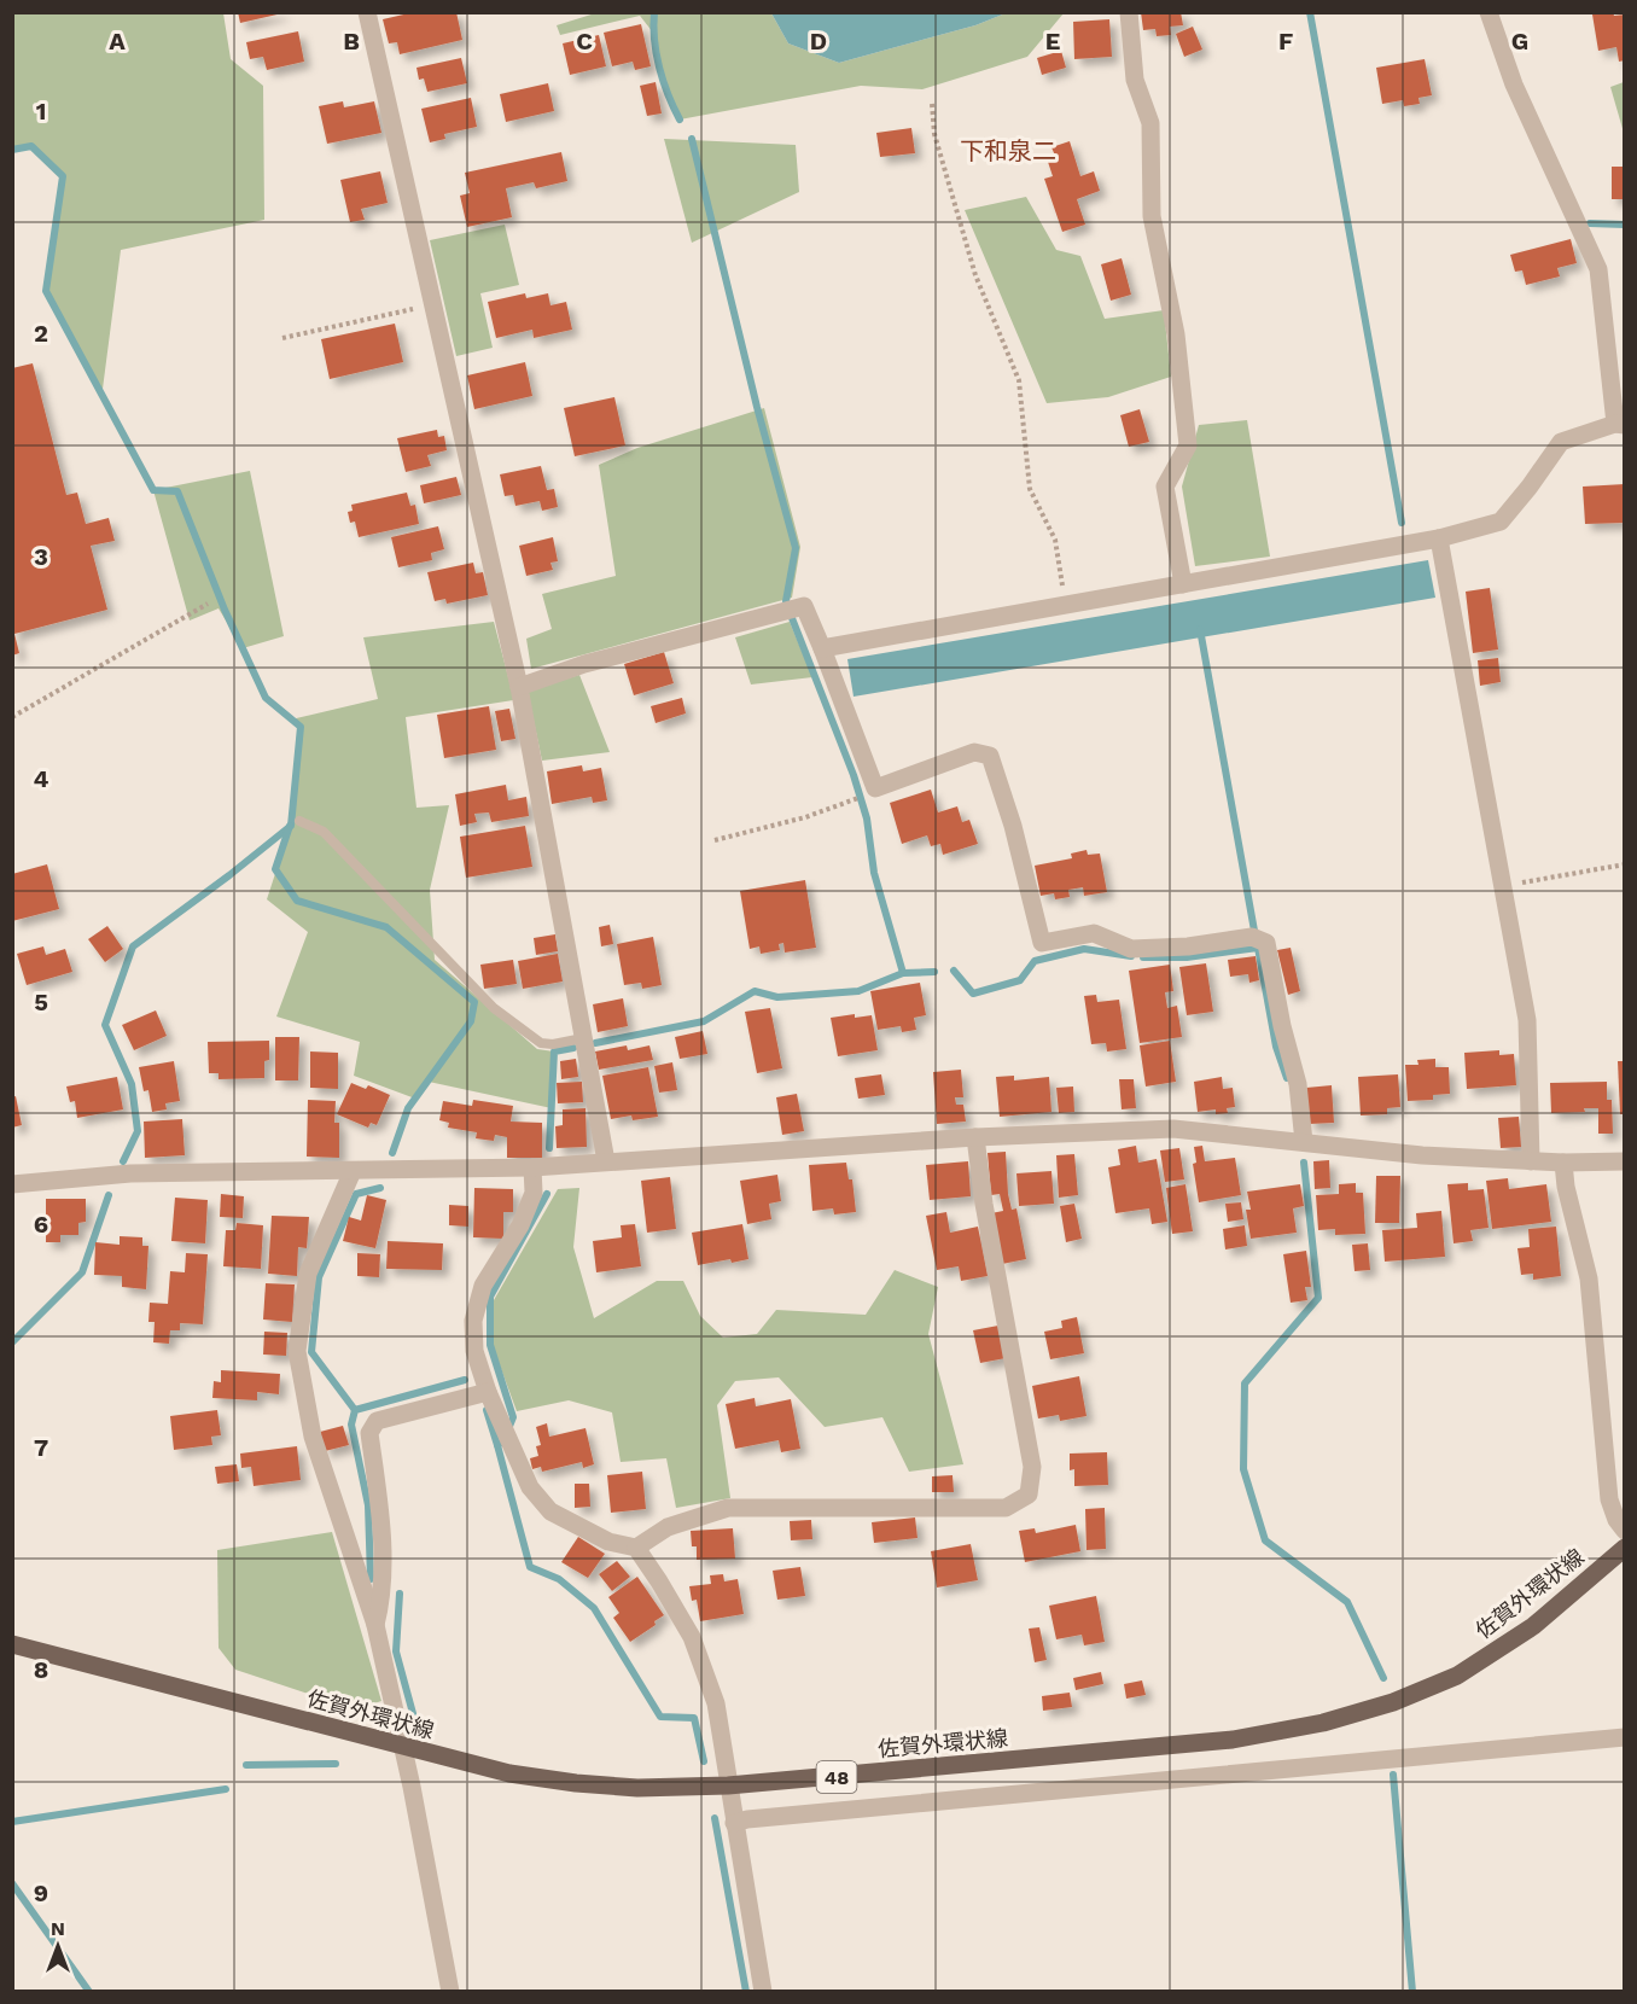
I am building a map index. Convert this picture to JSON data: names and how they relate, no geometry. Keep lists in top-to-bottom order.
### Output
{
  "streets": {
    "main road": ["佐賀外環状線", "48"]
  },
  "districts": ["下和泉二"],
  "north": "top",
  "grid": {
    "columns": [
      "A",
      "B",
      "C",
      "D",
      "E",
      "F",
      "G"
    ],
    "rows": [
      "1",
      "2",
      "3",
      "4",
      "5",
      "6",
      "7",
      "8",
      "9"
    ]
  }
}
